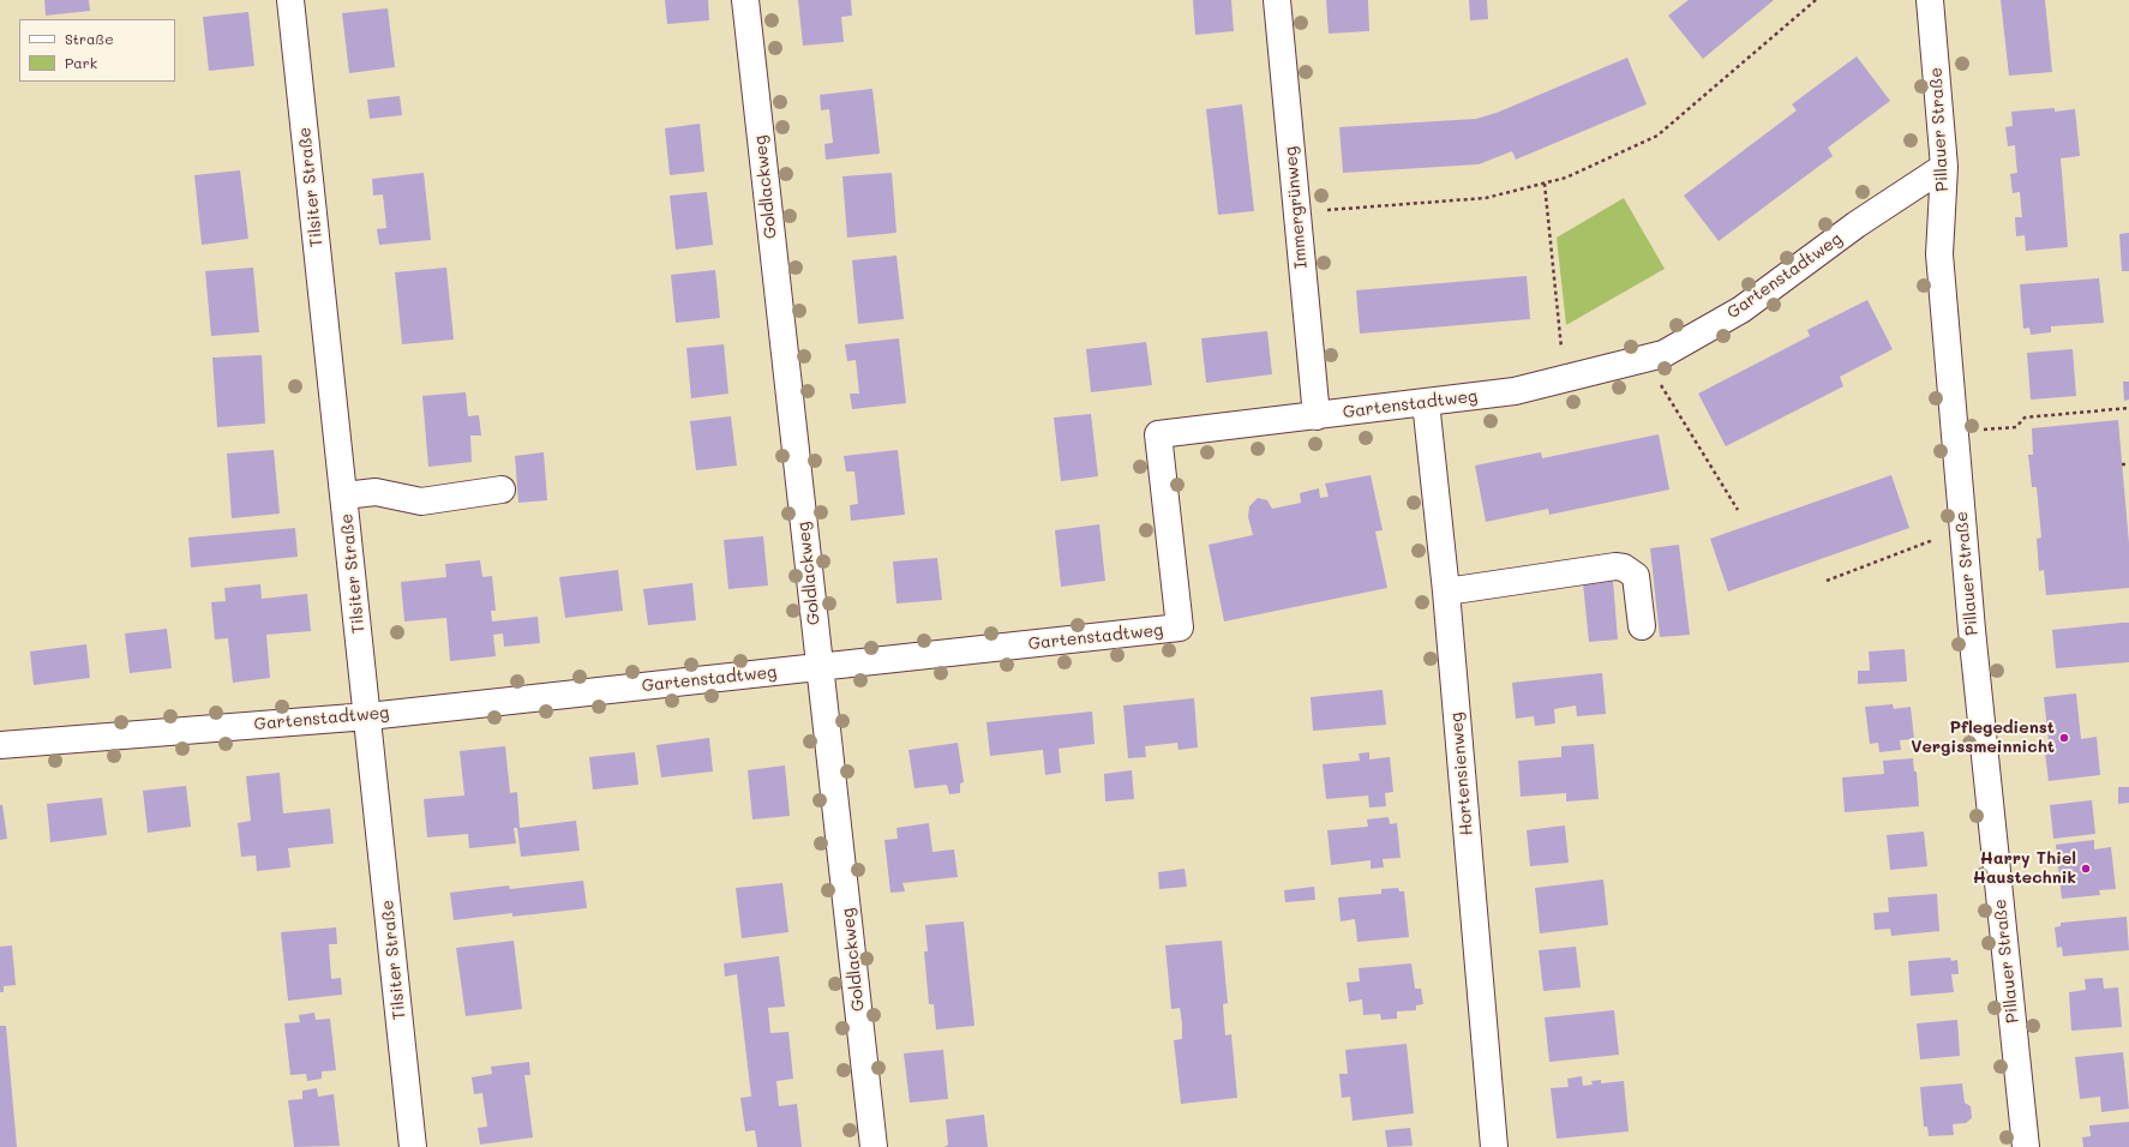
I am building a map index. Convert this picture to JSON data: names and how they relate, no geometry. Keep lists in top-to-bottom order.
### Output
{
  "streets": {
    "street": [
      "Pillauer Straße",
      "Tilsiter Straße",
      "Goldlackweg",
      "Immergrünweg",
      "Gartenstadtweg",
      "Hortensienweg"
    ]
  },
  "crossings": [
    ["Pillauer Straße", "Gartenstadtweg"],
    ["Tilsiter Straße", "Gartenstadtweg"],
    ["Goldlackweg", "Gartenstadtweg"],
    ["Immergrünweg", "Gartenstadtweg"],
    ["Gartenstadtweg", "Hortensienweg"]
  ],
  "places": ["Pflegedienst Vergissmeinnicht", "Harry Thiel Haustechnik"],
  "legend": ["Straße", "Park"]
}
